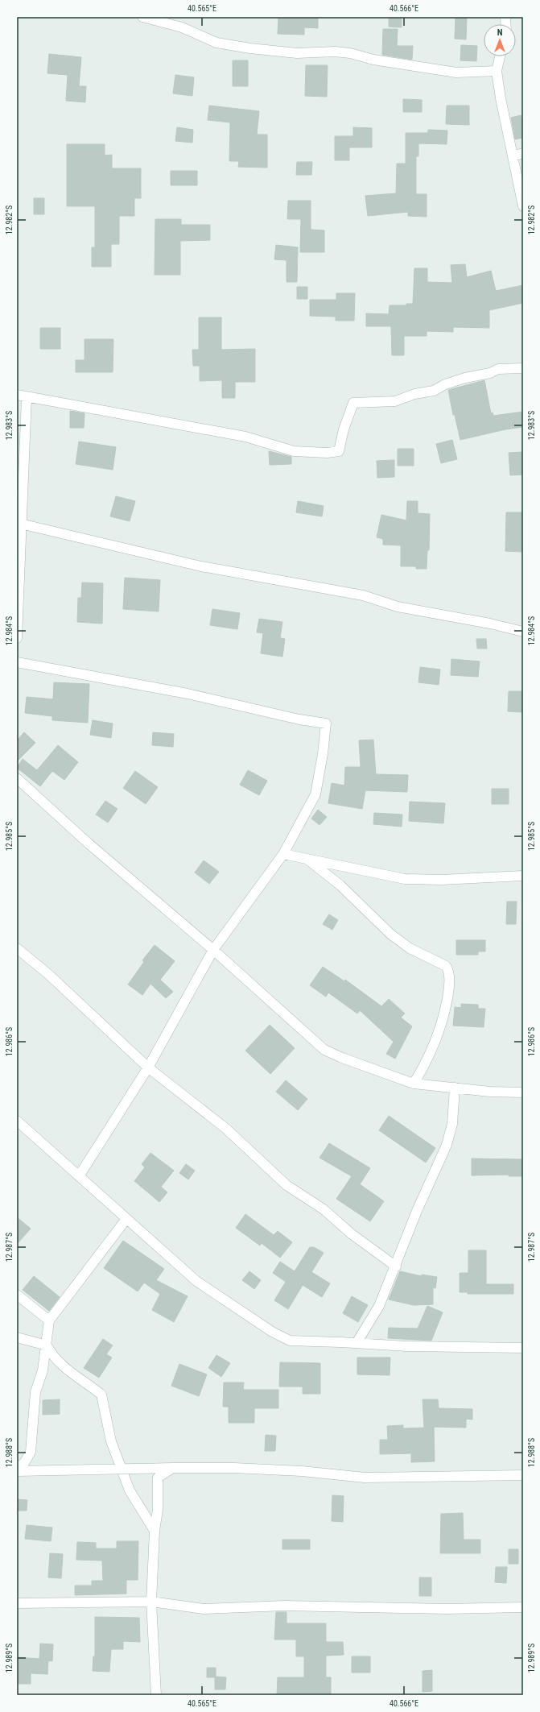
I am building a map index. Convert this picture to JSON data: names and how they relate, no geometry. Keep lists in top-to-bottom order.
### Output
{
  "north": "top",
  "coordinates": [
    "40.565°E",
    "40.566°E",
    "12.982°S",
    "12.983°S",
    "12.984°S",
    "12.985°S",
    "12.986°S",
    "12.987°S",
    "12.988°S",
    "12.989°S"
  ]
}
